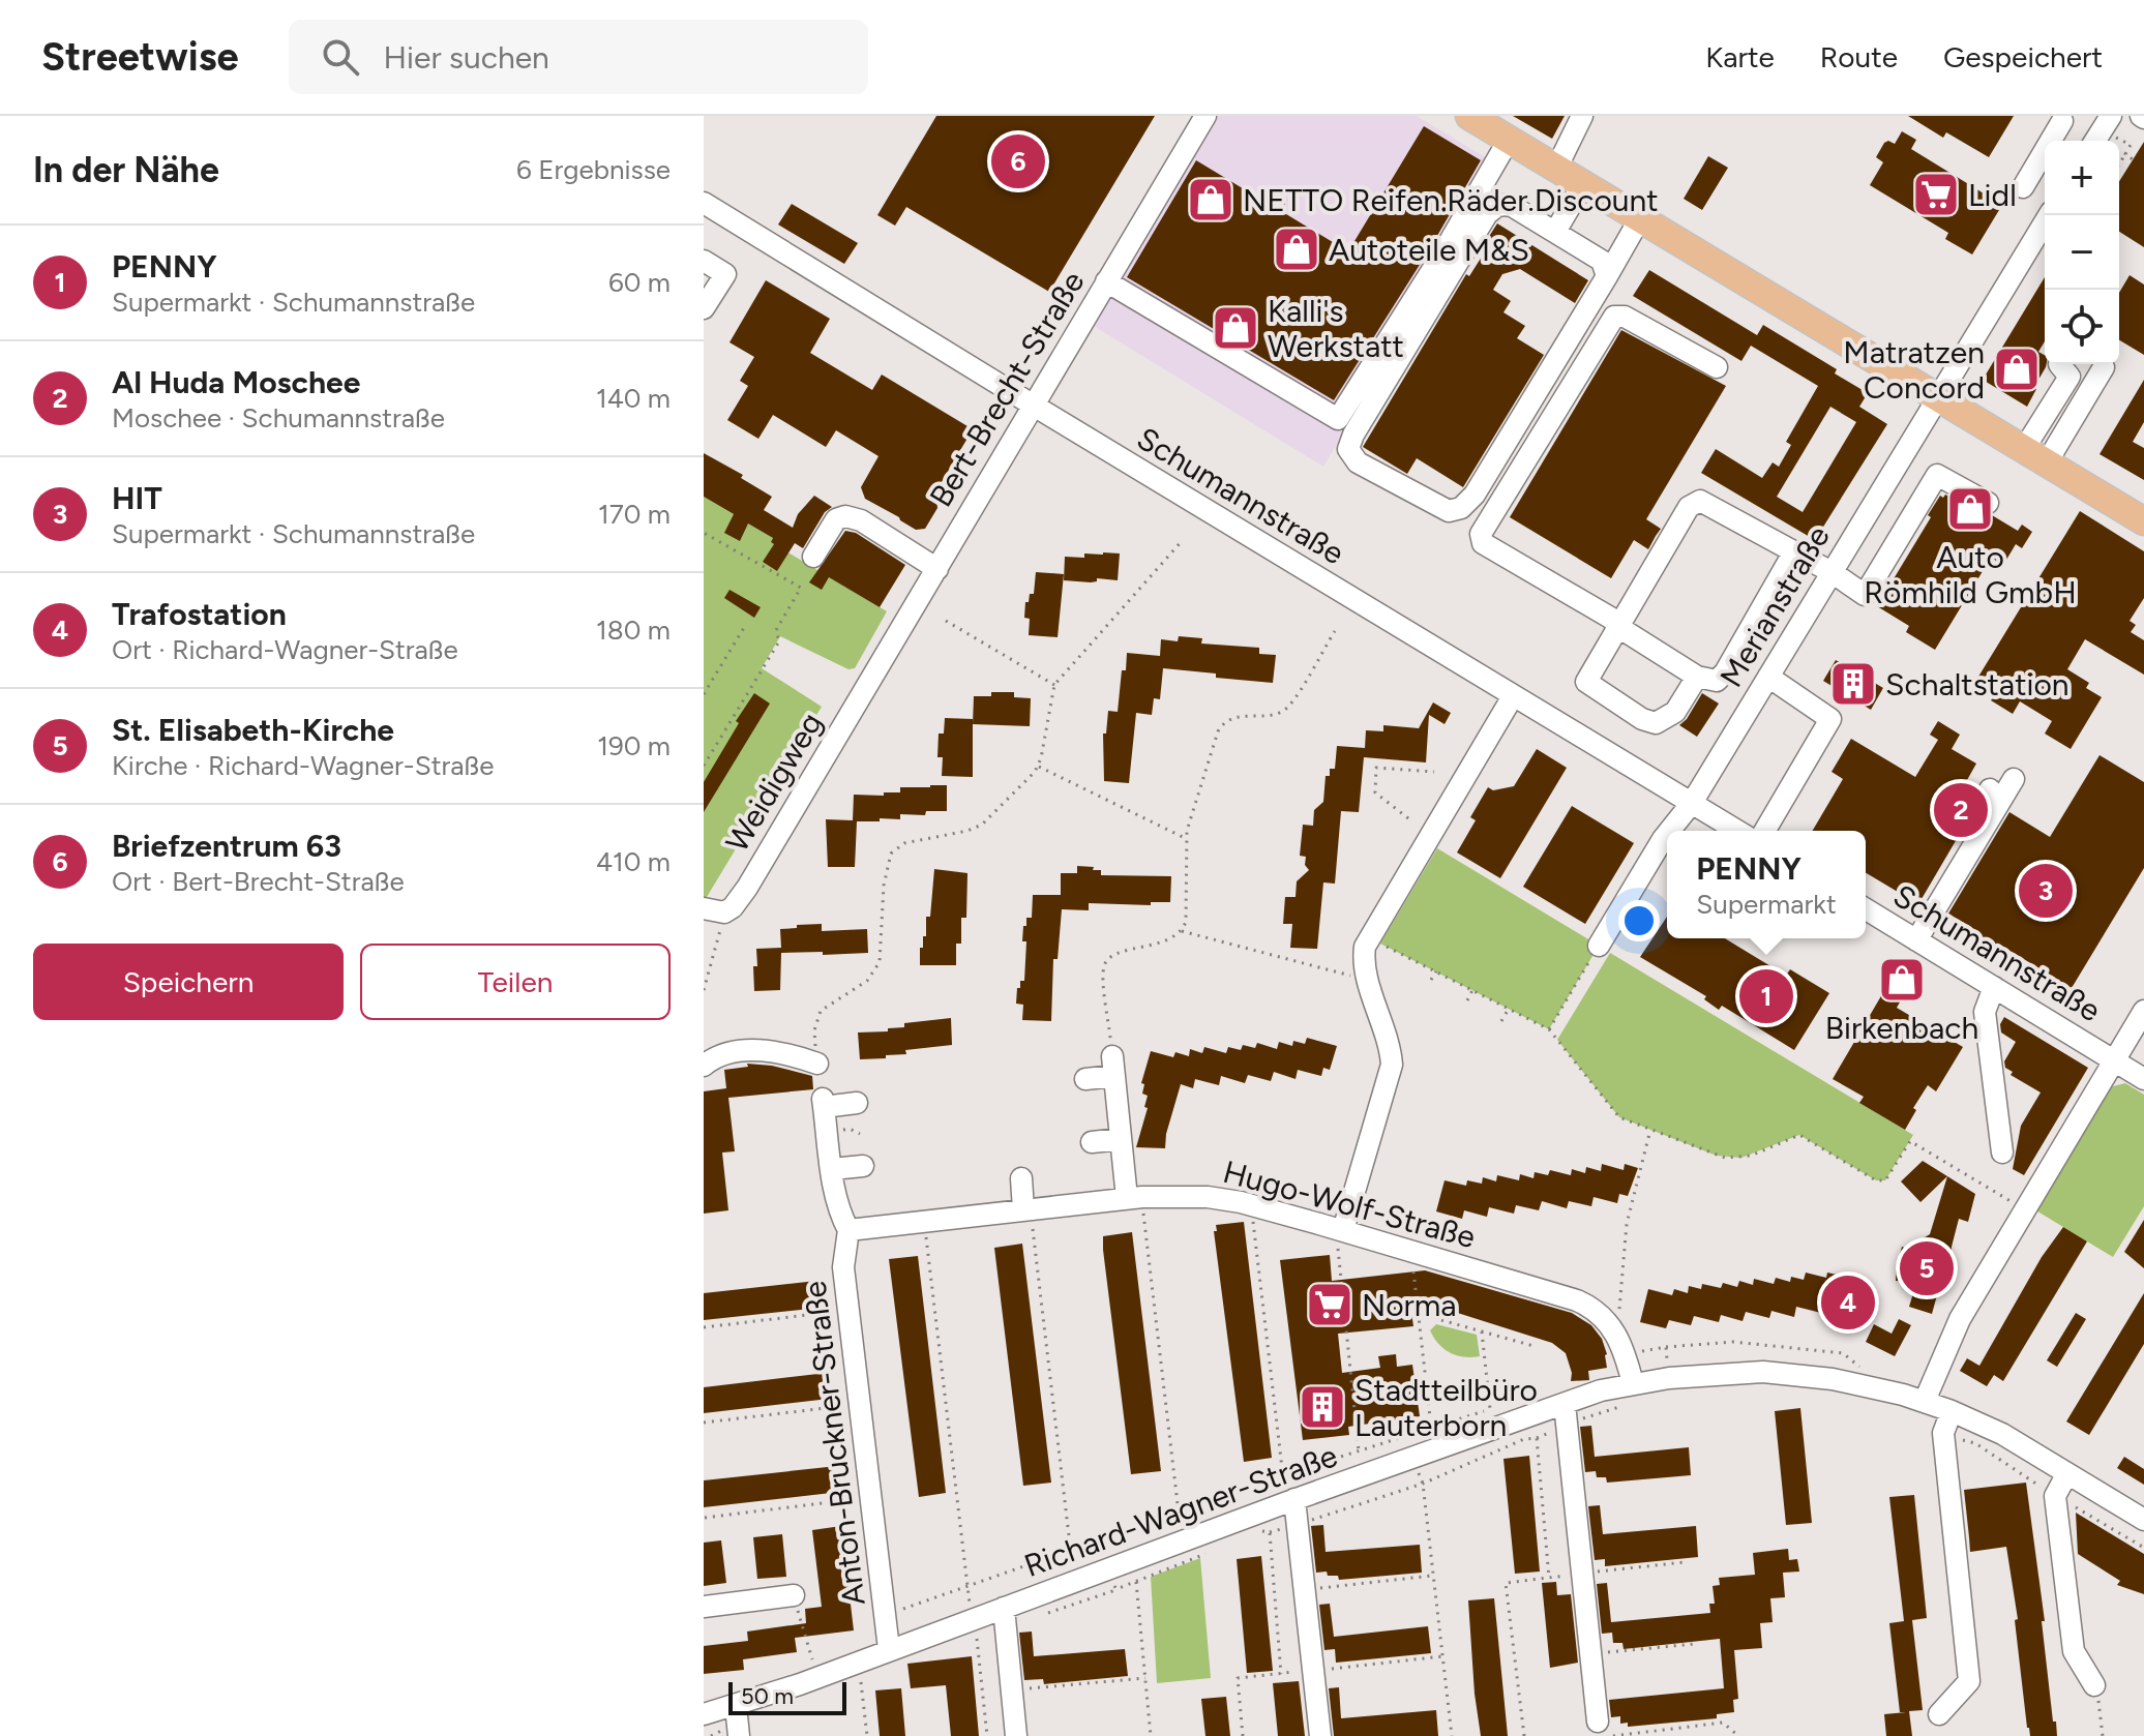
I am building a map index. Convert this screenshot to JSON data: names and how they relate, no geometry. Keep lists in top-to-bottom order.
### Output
{
  "streets": {
    "street": [
      "Bert-Brecht-Straße",
      "Schumannstraße",
      "Merianstraße",
      "Weidigweg",
      "Hugo-Wolf-Straße",
      "Anton-Bruckner-Straße",
      "Richard-Wagner-Straße"
    ]
  },
  "crossings": [
    ["Bert-Brecht-Straße", "Schumannstraße"],
    ["Bert-Brecht-Straße", "Weidigweg"],
    ["Schumannstraße", "Merianstraße"],
    ["Hugo-Wolf-Straße", "Anton-Bruckner-Straße"],
    ["Hugo-Wolf-Straße", "Richard-Wagner-Straße"],
    ["Anton-Bruckner-Straße", "Richard-Wagner-Straße"]
  ],
  "places": {
    "supermarket": ["Lidl", "Norma"],
    "shop": [
      "NETTO Reifen.Räder.Discount",
      "Autoteile M&S",
      "Kalli's Werkstatt",
      "Matratzen Concord",
      "Auto Römhild GmbH",
      "Birkenbach"
    ],
    "building": ["Schaltstation", "Stadtteilbüro Lauterborn"]
  },
  "scale_bar": "50 m",
  "page": {
    "header": "Streetwise",
    "search": "Hier suchen",
    "nav": ["Karte", "Route", "Gespeichert"],
    "heading": ["In der Nähe", "6 Ergebnisse"],
    "pins": [
      "6",
      "2",
      "3",
      "1",
      "5",
      "4"
    ],
    "map_buttons": ["+", "−"],
    "list": [
      {
        "mark": "1",
        "name": "PENNY",
        "note": "Supermarkt · Schumannstraße",
        "value": "60 m"
      },
      {
        "mark": "2",
        "name": "Al Huda Moschee",
        "note": "Moschee · Schumannstraße",
        "value": "140 m"
      },
      {
        "mark": "3",
        "name": "HIT",
        "note": "Supermarkt · Schumannstraße",
        "value": "170 m"
      },
      {
        "mark": "4",
        "name": "Trafostation",
        "note": "Ort · Richard-Wagner-Straße",
        "value": "180 m"
      },
      {
        "mark": "5",
        "name": "St. Elisabeth-Kirche",
        "note": "Kirche · Richard-Wagner-Straße",
        "value": "190 m"
      },
      {
        "mark": "6",
        "name": "Briefzentrum 63",
        "note": "Ort · Bert-Brecht-Straße",
        "value": "410 m"
      }
    ],
    "popup": ["PENNY", "Supermarkt"],
    "buttons": ["Speichern", "Teilen"],
    "scale": "50 m"
  }
}
